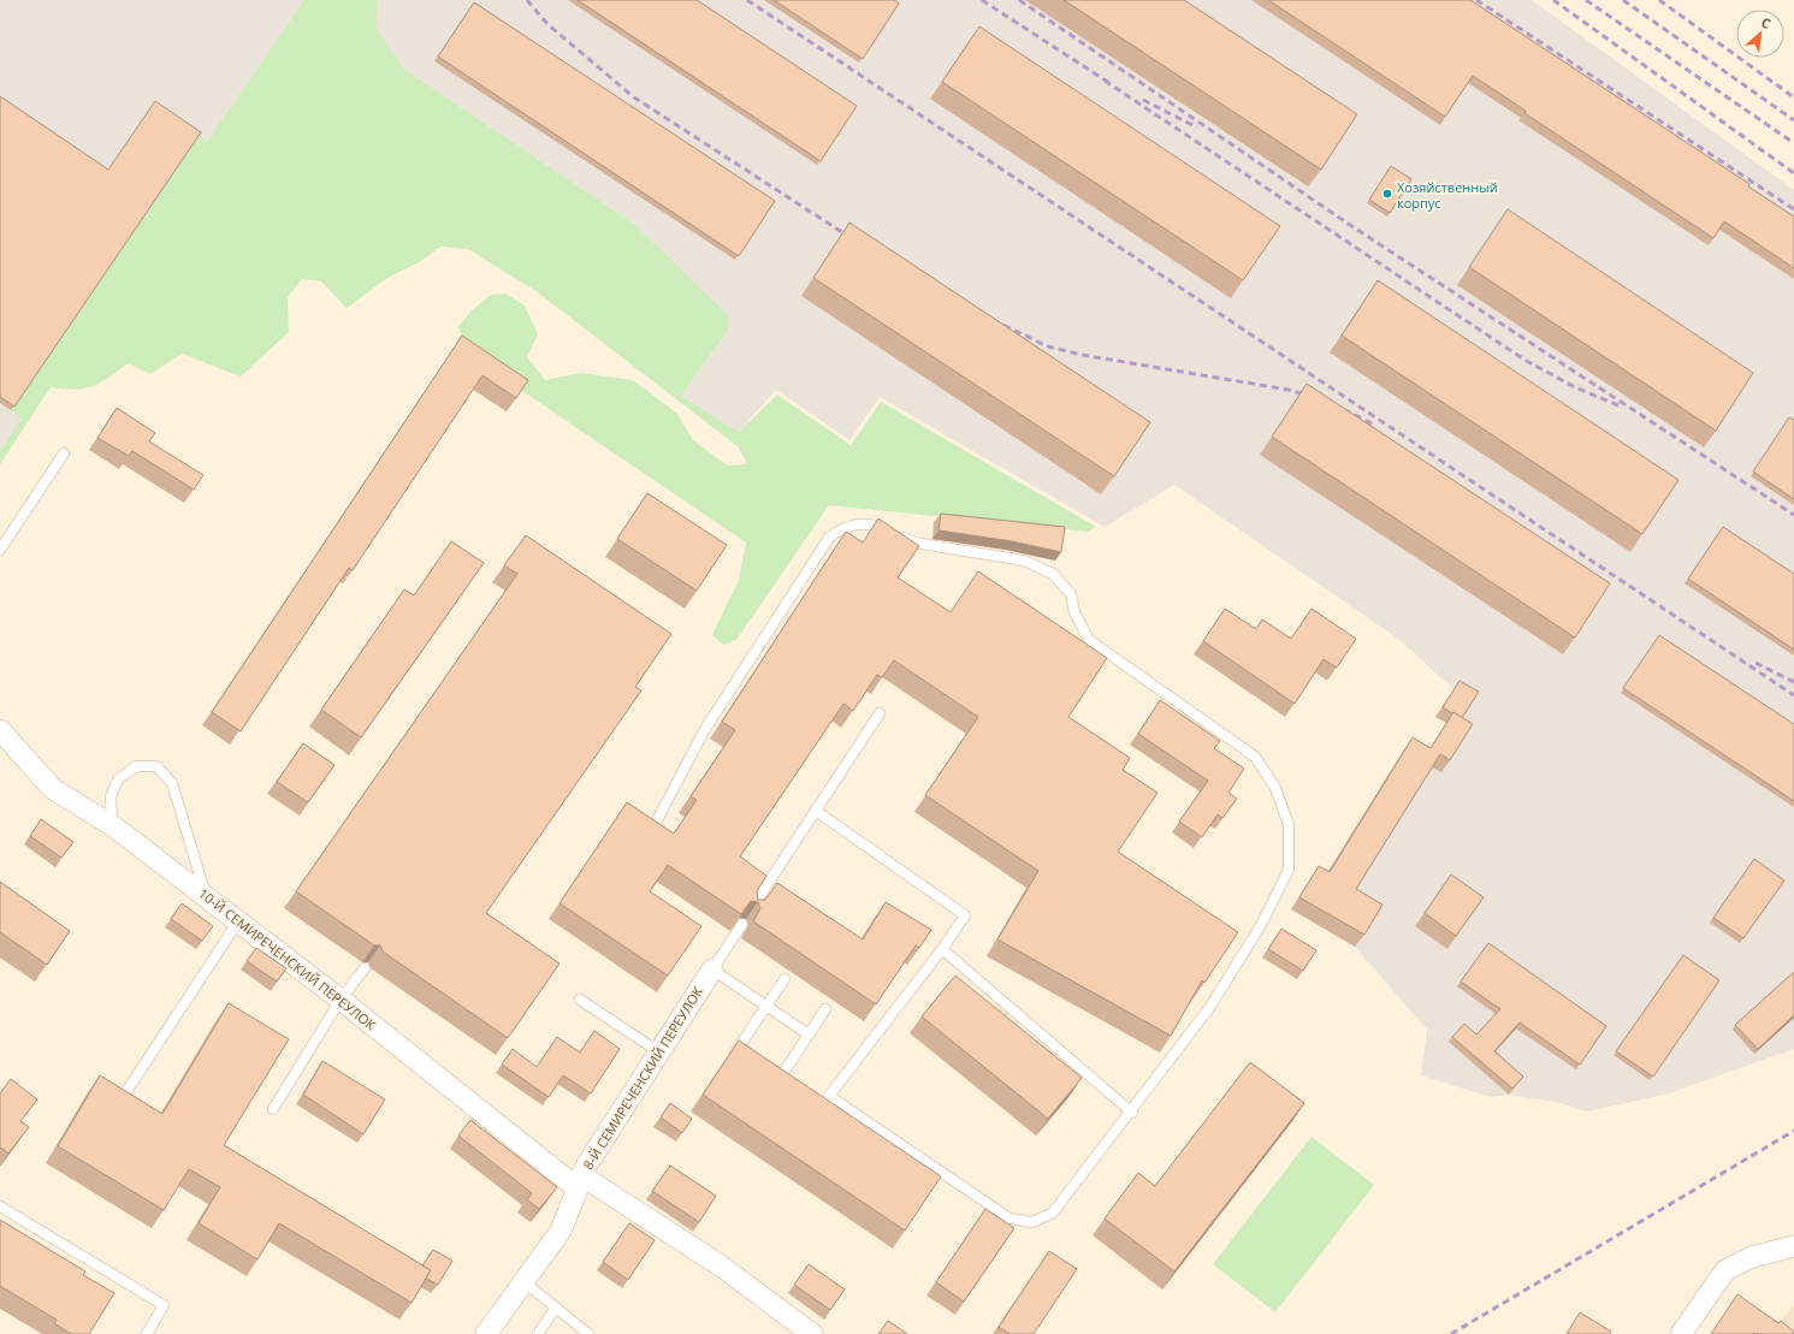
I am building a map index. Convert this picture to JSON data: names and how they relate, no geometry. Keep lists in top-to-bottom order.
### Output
{
  "streets": {
    "street": ["10-Й СЕМИРЕЧЕНСКИЙ ПЕРЕУЛОК", "8-Й СЕМИРЕЧЕНСКИЙ ПЕРЕУЛОК"]
  },
  "crossings": [
    ["10-Й СЕМИРЕЧЕНСКИЙ ПЕРЕУЛОК", "8-Й СЕМИРЕЧЕНСКИЙ ПЕРЕУЛОК"]
  ],
  "places": ["Хозяйственный корпус"],
  "north": "top right"
}
